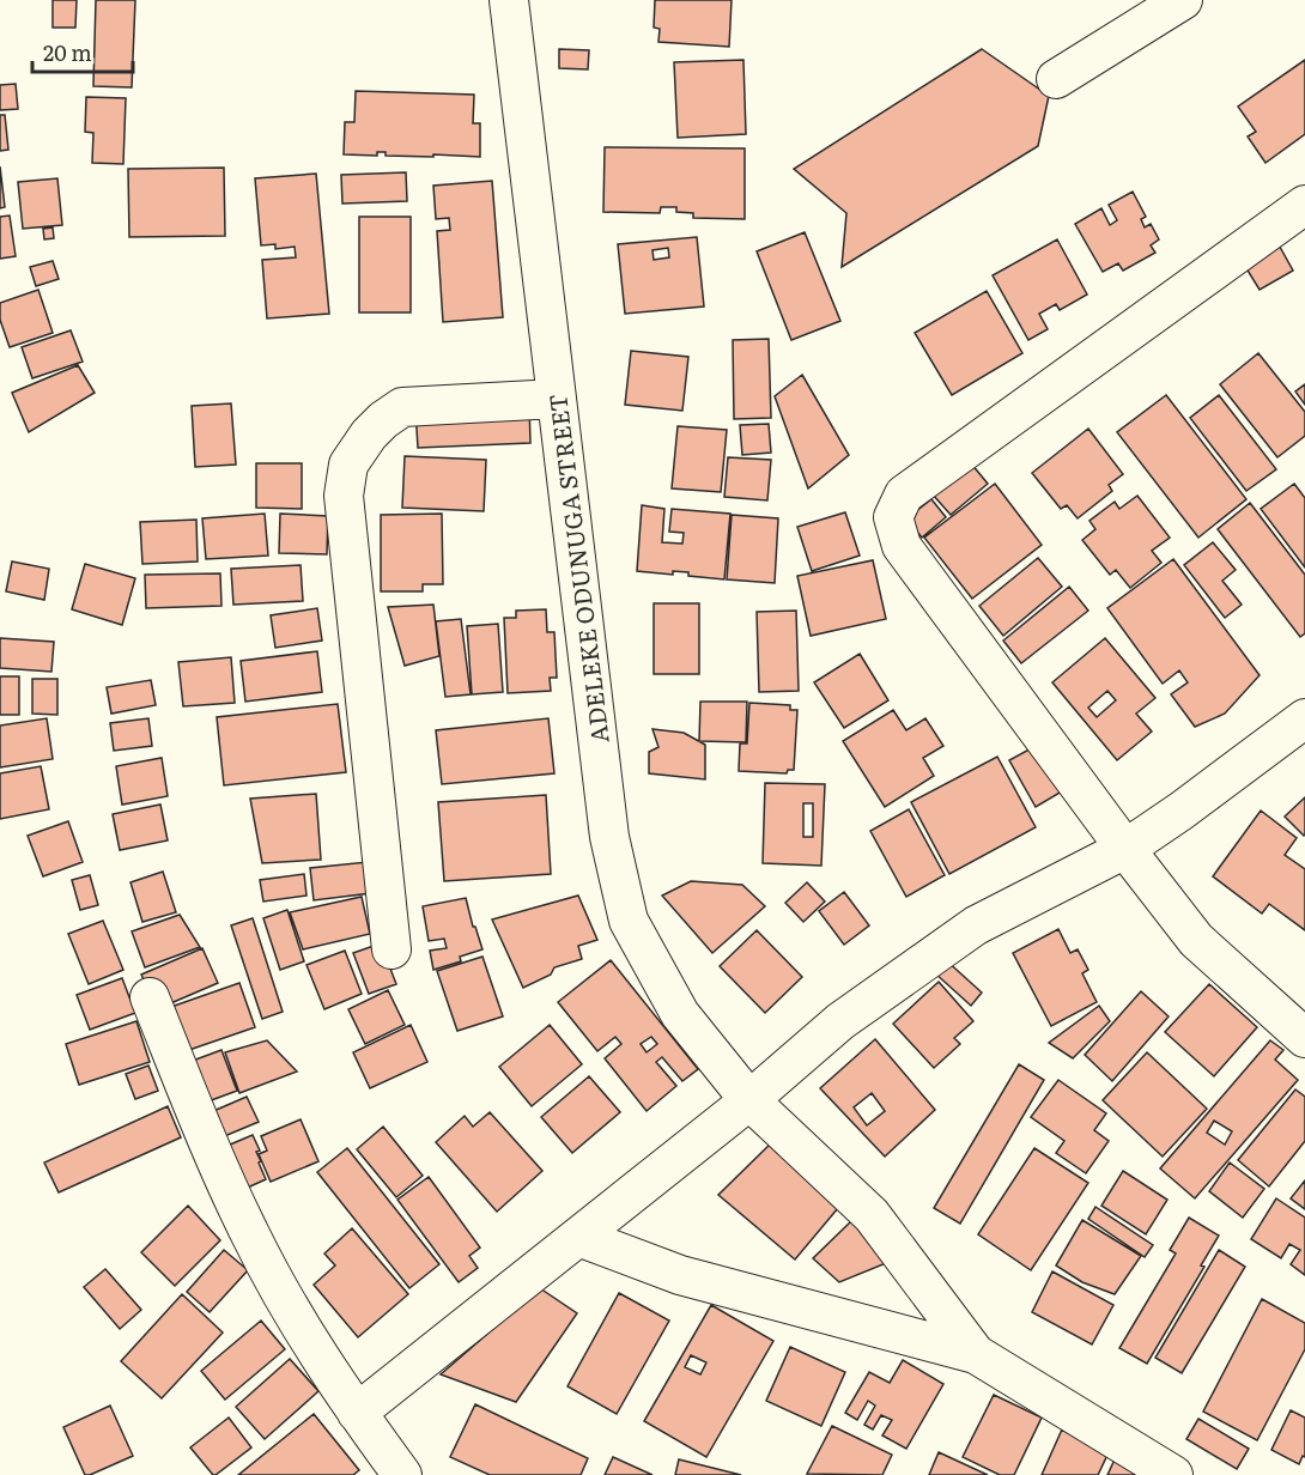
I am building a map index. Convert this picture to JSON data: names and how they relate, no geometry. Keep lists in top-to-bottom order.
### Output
{
  "streets": {
    "street": ["ADELEKE ODUNUGA STREET"]
  },
  "scale_bar": "20 m"
}
